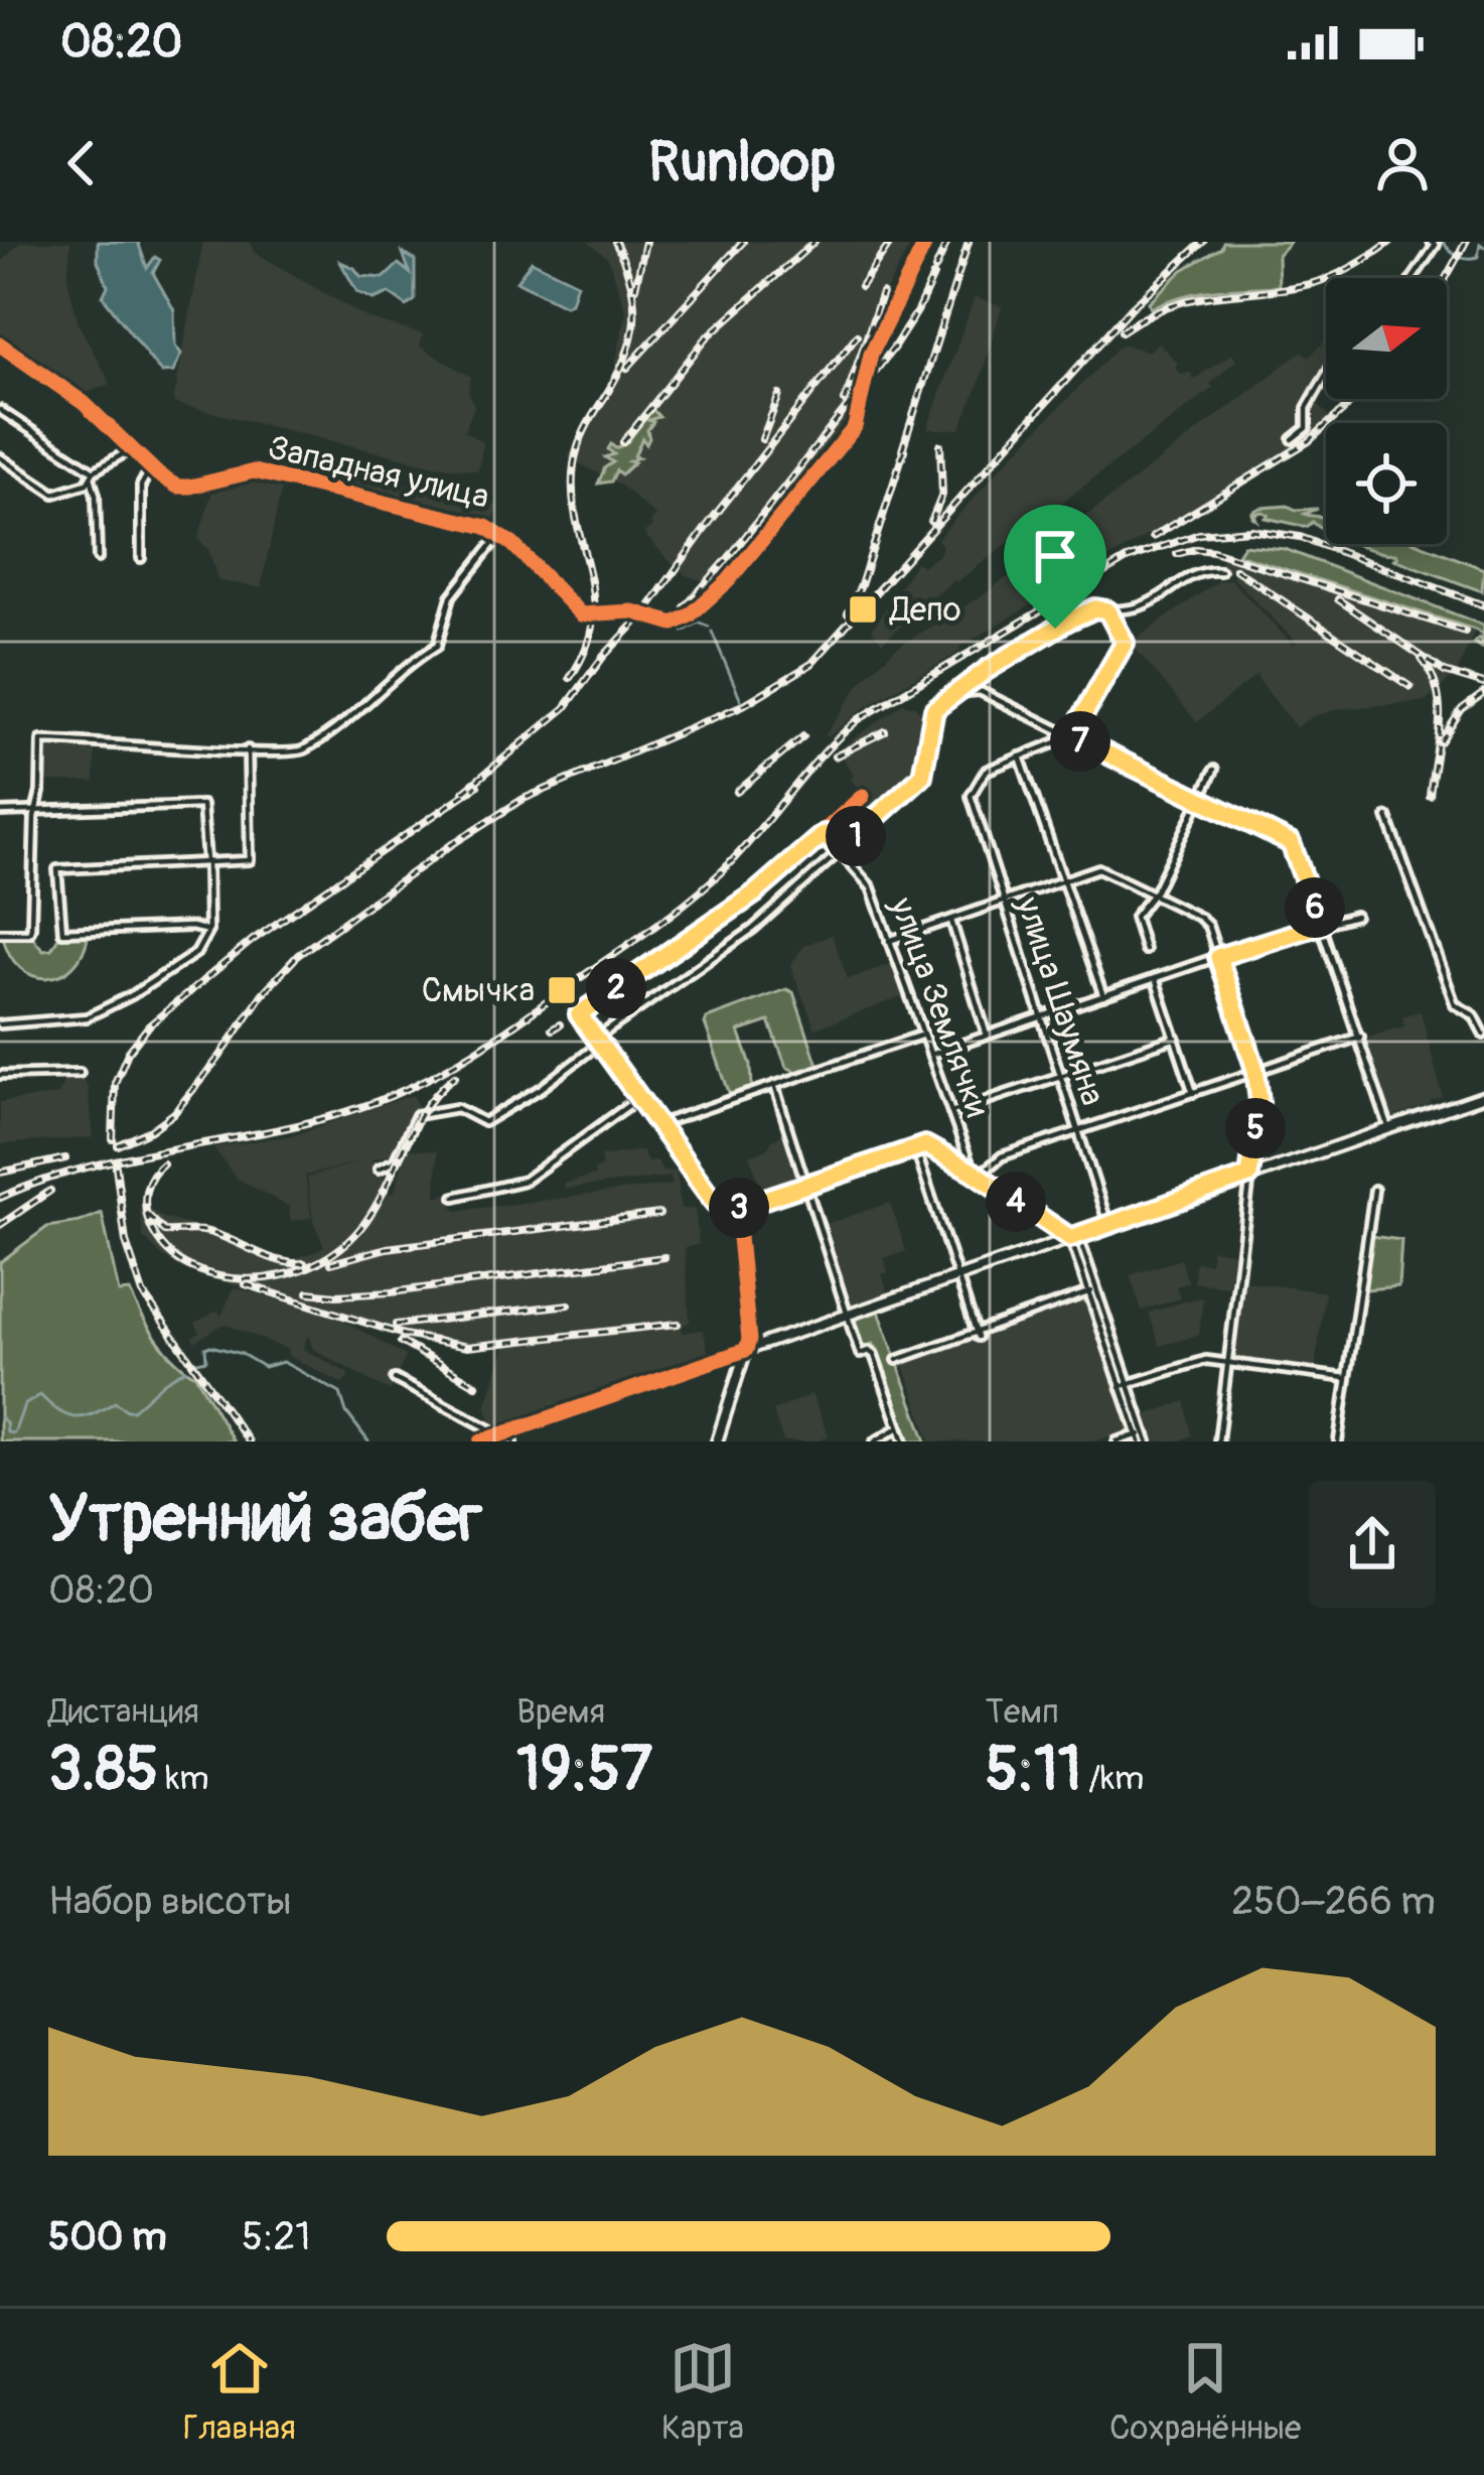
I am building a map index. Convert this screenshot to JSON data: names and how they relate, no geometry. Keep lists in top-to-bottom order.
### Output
{
  "streets": {
    "street": ["Западная улица", "улица Шаумяна", "улица Землячки"]
  },
  "places": {
    "transit": ["Депо", "Смычка"]
  },
  "north": "right",
  "page": {
    "status": "08:20",
    "header": "Runloop",
    "pins": [
      "7",
      "1",
      "6",
      "2",
      "5",
      "4",
      "3"
    ],
    "heading": ["Утренний забег", "08:20"],
    "stats": [
      ["Дистанция", "3.85 km"],
      ["Время", "19:57"],
      ["Темп", "5:11 /km"]
    ],
    "chart": ["Набор высоты", "250–266 m"],
    "list": [
      {
        "name": "500 m",
        "note": "5:21"
      }
    ],
    "tabs": ["Главная", "Карта", "Сохранённые"]
  }
}
